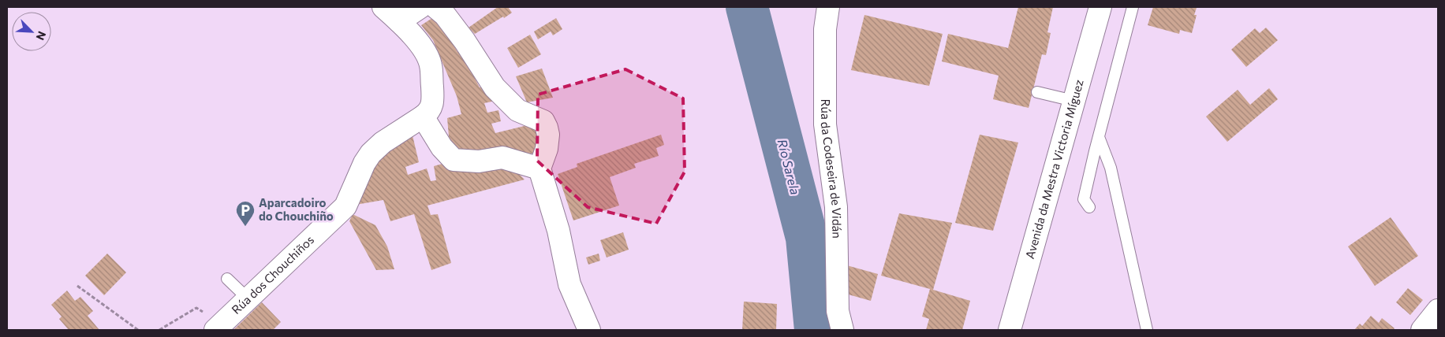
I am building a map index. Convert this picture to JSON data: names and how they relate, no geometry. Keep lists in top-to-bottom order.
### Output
{
  "streets": {
    "street": ["Rúa da Codeseira de Vidán", "Avenida da Mestra Victoria Míguez", "Rúa dos Chouchiños"]
  },
  "water": ["Río Sarela"],
  "places": {
    "parking": ["Aparcadoiro do Chouchiño"]
  },
  "north": "bottom right"
}
